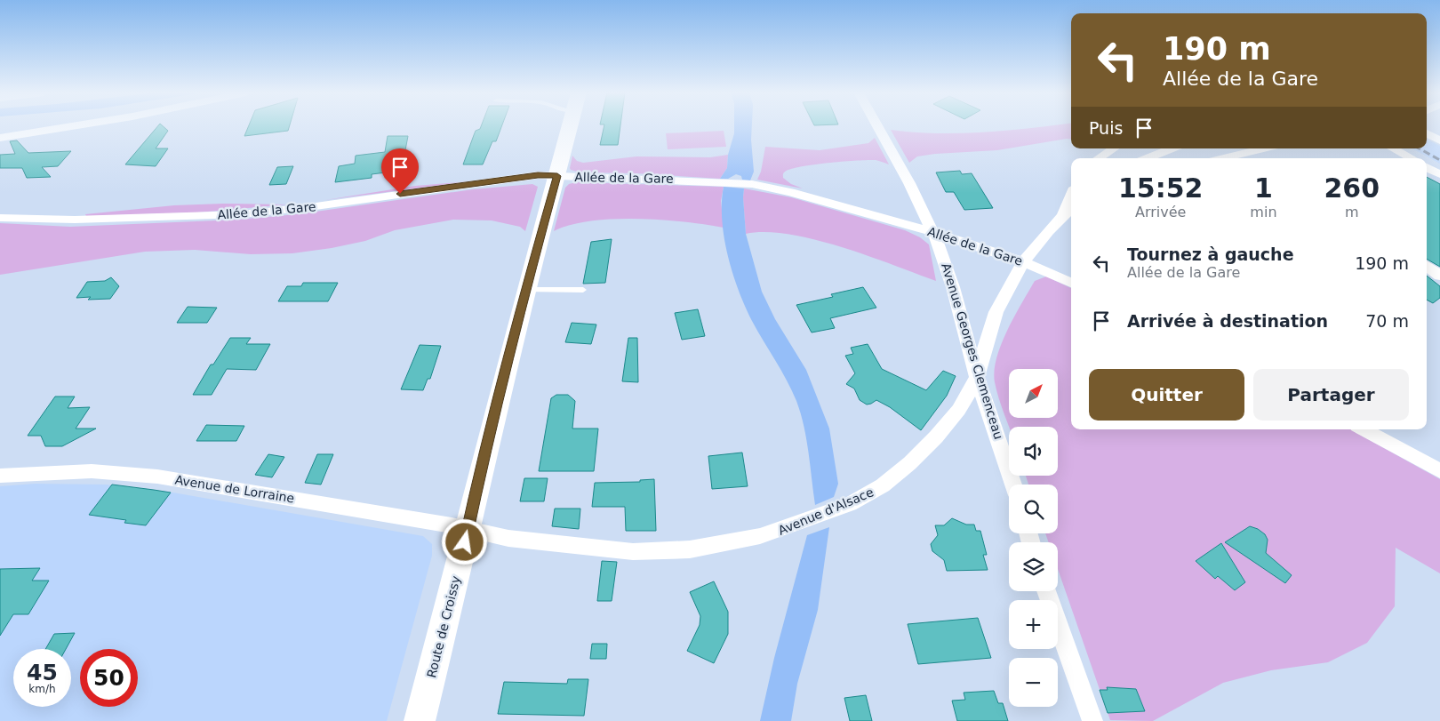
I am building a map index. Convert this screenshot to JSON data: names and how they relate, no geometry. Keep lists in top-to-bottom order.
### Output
{
  "streets": {
    "main road": ["Route de Croissy"],
    "street": [
      "Allée de la Gare",
      "Avenue Georges Clemenceau",
      "Avenue de Lorraine",
      "Avenue d'Alsace"
    ]
  },
  "crossings": [
    ["Allée de la Gare", "Avenue Georges Clemenceau"],
    ["Allée de la Gare", "Avenue d'Alsace"],
    ["Allée de la Gare", "Route de Croissy"],
    ["Avenue Georges Clemenceau", "Avenue d'Alsace"],
    ["Avenue de Lorraine", "Avenue d'Alsace"],
    ["Avenue de Lorraine", "Route de Croissy"],
    ["Avenue d'Alsace", "Route de Croissy"]
  ],
  "north": "top right",
  "page": {
    "turn": ["190 m", "Allée de la Gare"],
    "then": "Puis",
    "eta": [
      "15:52",
      "Arrivée",
      "1",
      "min",
      "260",
      "m"
    ],
    "list": [
      {
        "name": "Tournez à gauche",
        "note": "Allée de la Gare",
        "value": "190 m"
      },
      {
        "name": "Arrivée à destination",
        "value": "70 m"
      }
    ],
    "buttons": ["Quitter", "Partager"],
    "map_buttons": ["+", "−"],
    "speed": "45 km/h",
    "limit": "50"
  }
}
